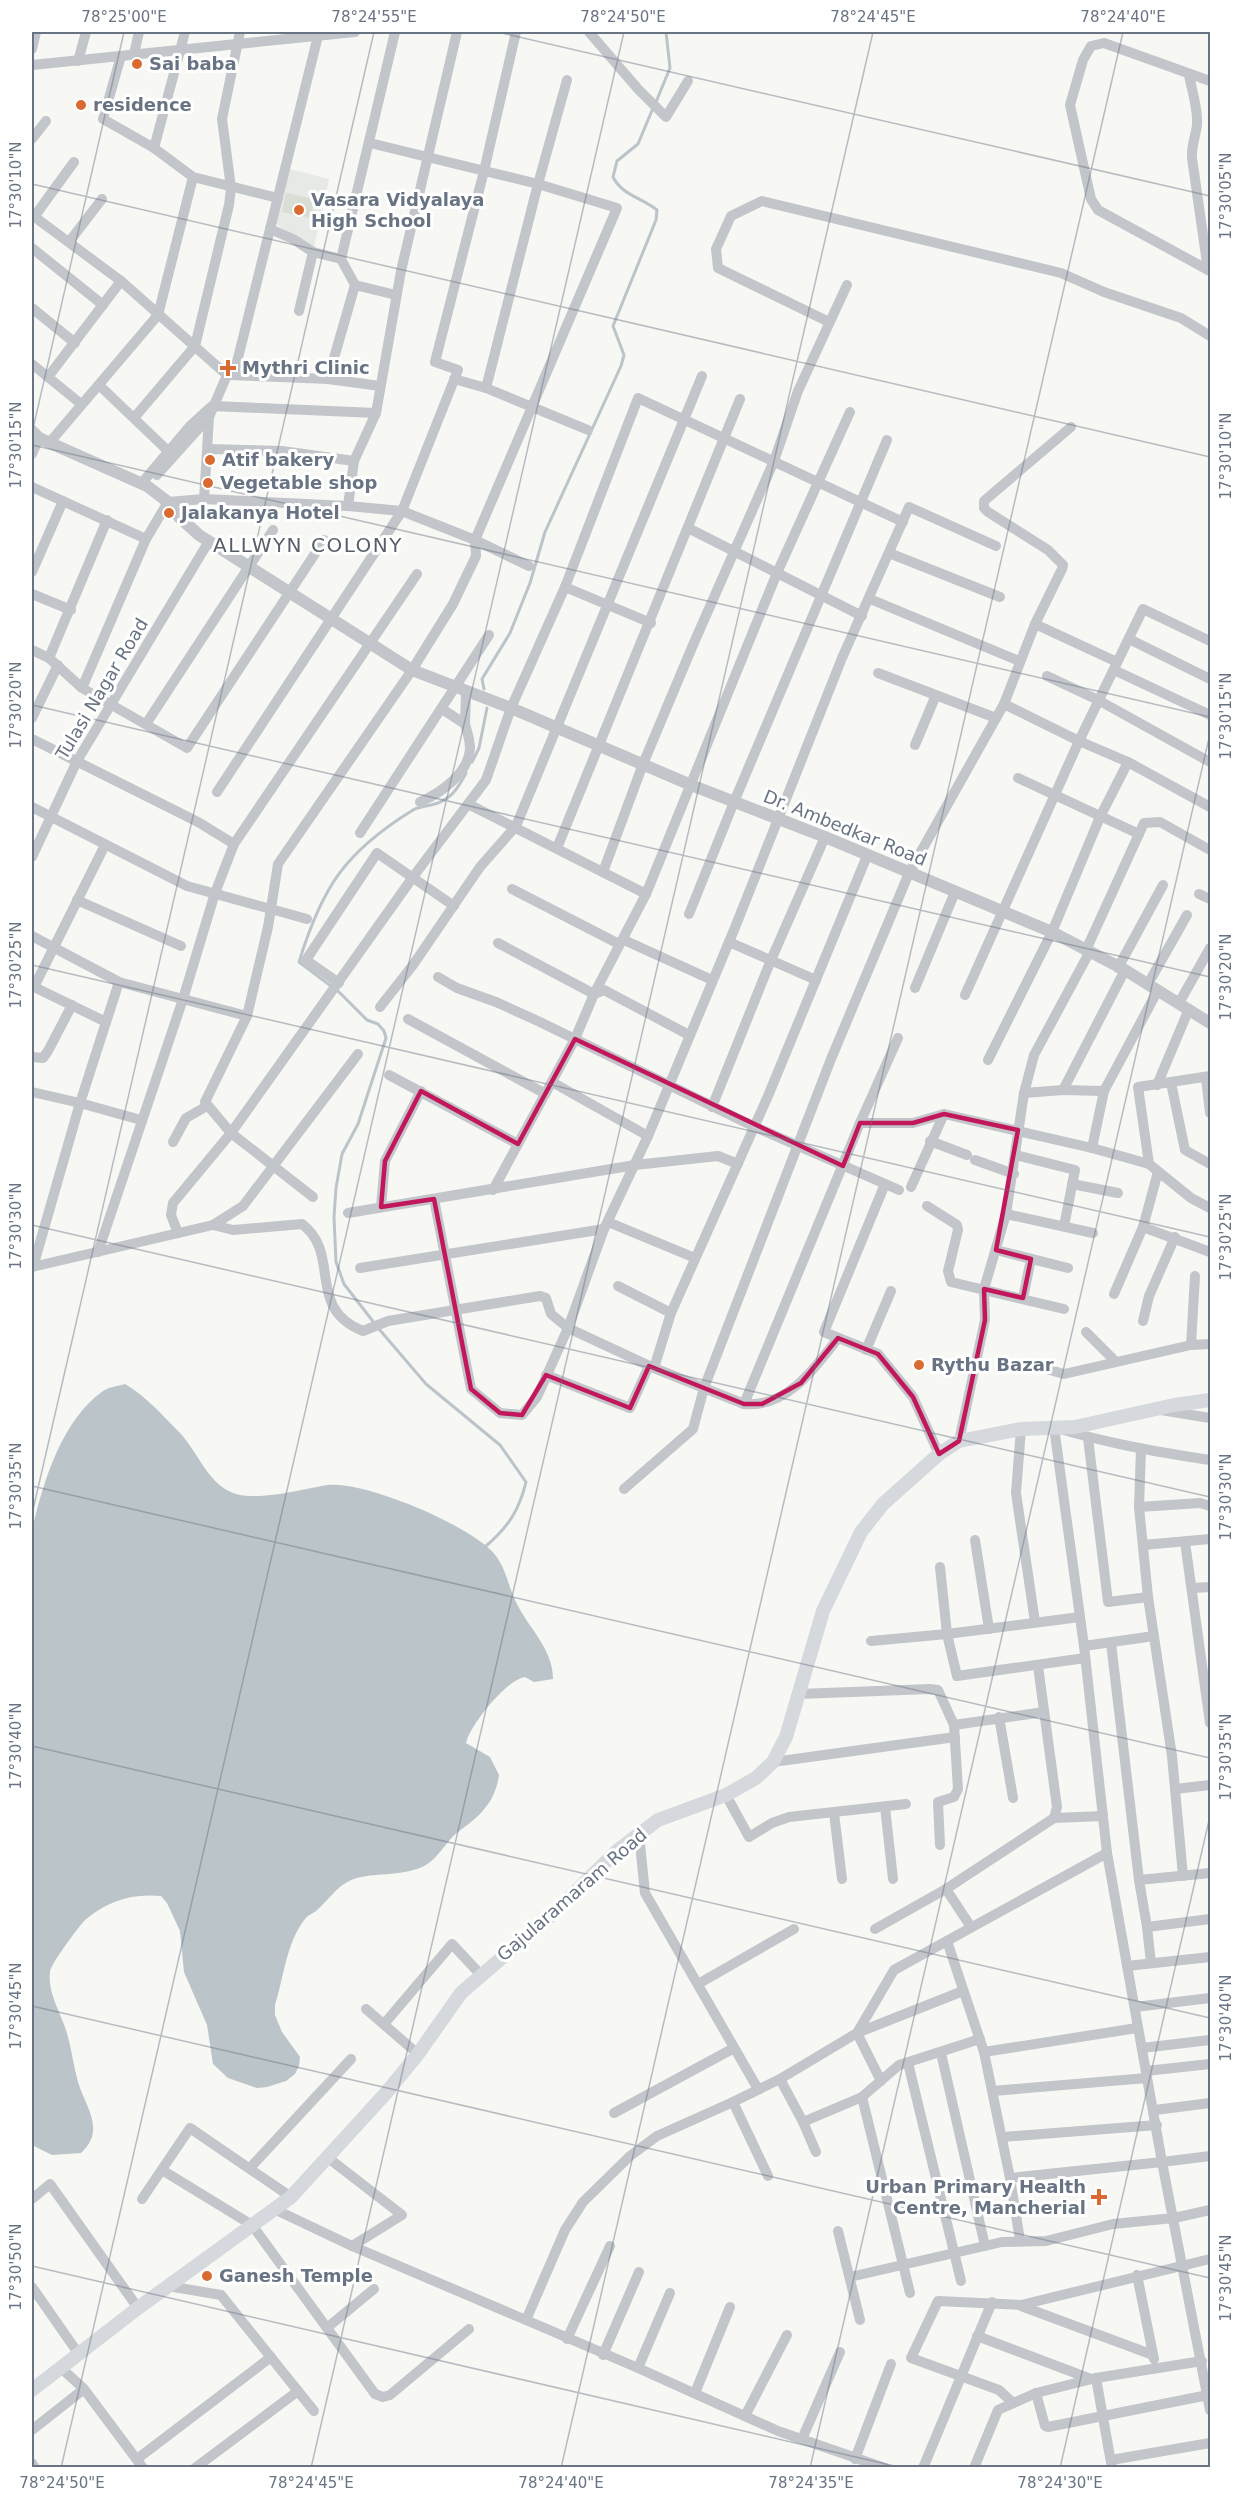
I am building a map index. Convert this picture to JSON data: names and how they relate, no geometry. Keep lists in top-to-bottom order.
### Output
{
  "streets": {
    "main road": ["Gajularamaram Road"],
    "street": ["Tulasi Nagar Road", "Dr. Ambedkar Road"]
  },
  "crossings": [
    ["Tulasi Nagar Road", "Dr. Ambedkar Road"]
  ],
  "districts": ["ALLWYN COLONY"],
  "places": {
    "other": [
      "Sai baba",
      "residence",
      "Vasara Vidyalaya High School",
      "Atif bakery",
      "Vegetable shop",
      "Jalakanya Hotel",
      "Rythu Bazar",
      "Ganesh Temple"
    ],
    "health": ["Mythri Clinic", "Urban Primary Health Centre, Mancherial"]
  },
  "coordinates": [
    "78°25'00\"E",
    "78°24'55\"E",
    "78°24'50\"E",
    "78°24'45\"E",
    "78°24'40\"E",
    "17°30'10\"N",
    "17°30'05\"N",
    "17°30'15\"N",
    "17°30'20\"N",
    "17°30'25\"N",
    "17°30'30\"N",
    "17°30'35\"N",
    "17°30'40\"N",
    "17°30'45\"N",
    "17°30'50\"N",
    "78°24'35\"E",
    "78°24'30\"E"
  ]
}
